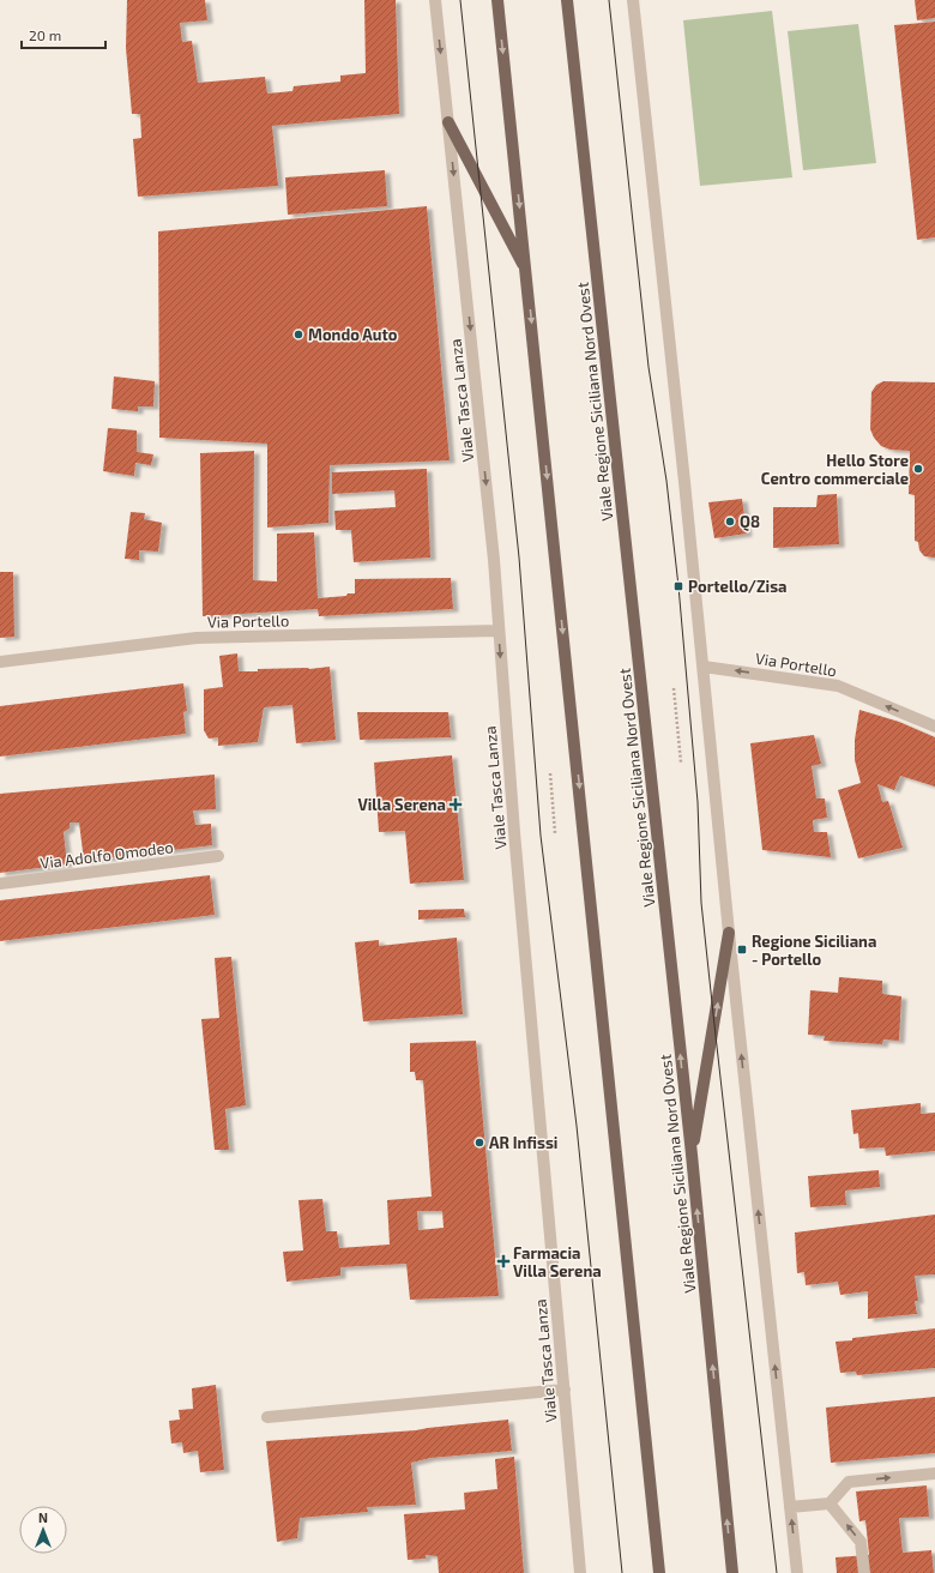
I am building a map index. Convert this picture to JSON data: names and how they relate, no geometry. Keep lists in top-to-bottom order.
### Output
{
  "streets": {
    "main road": ["Viale Regione Siciliana Nord Ovest"],
    "street": ["Viale Tasca Lanza", "Via Portello", "Via Adolfo Omodeo"]
  },
  "crossings": [
    ["Viale Tasca Lanza", "Via Portello"]
  ],
  "one_way": ["Viale Tasca Lanza"],
  "places": {
    "other": [
      "Mondo Auto",
      "Hello Store Centro commerciale",
      "Q8",
      "AR Infissi"
    ],
    "transit": ["Portello/Zisa", "Regione Siciliana - Portello"],
    "health": ["Villa Serena", "Farmacia Villa Serena"]
  },
  "scale_bar": "20 m",
  "north": "top"
}
